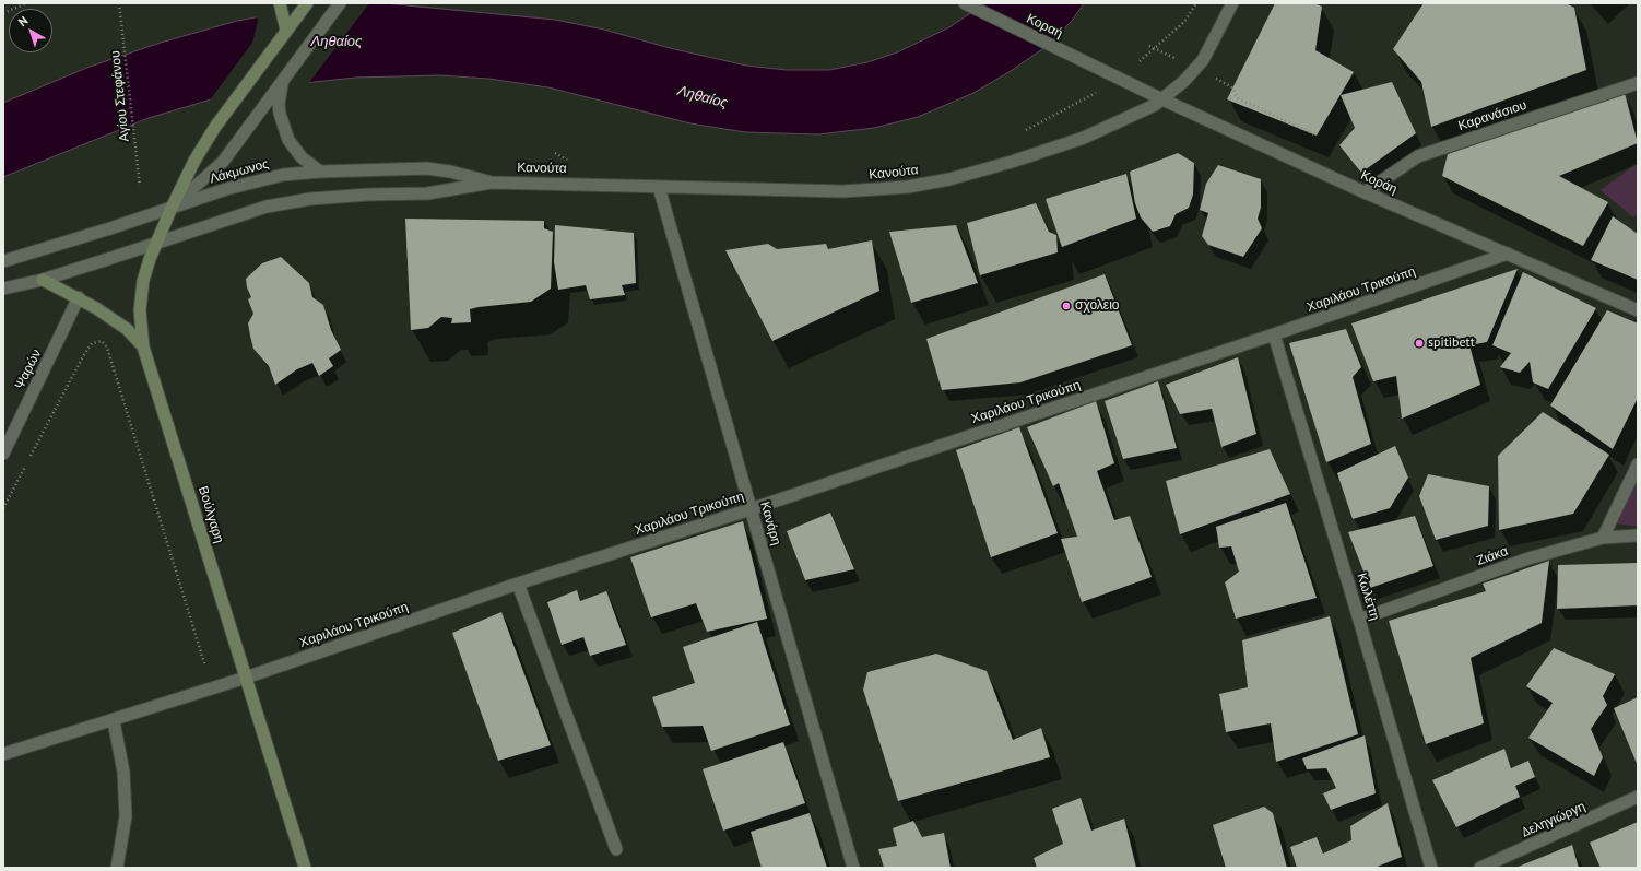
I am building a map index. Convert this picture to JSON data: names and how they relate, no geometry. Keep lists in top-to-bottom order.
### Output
{
  "streets": {
    "main road": ["Βούλγαρη"],
    "street": [
      "Κοραή",
      "Καρανάσιου",
      "Κανούτα",
      "Λάκμωνος",
      "Κοράη",
      "Χαριλάου Τρικούπη",
      "Ψαρών",
      "Κανάρη",
      "Ζιάκα",
      "Κωλέττη",
      "Δεληγιώργη"
    ],
    "path": ["Αγίου Στεφάνου"]
  },
  "crossings": [
    ["Κοραή", "Κοράη"],
    ["Καρανάσιου", "Κοράη"],
    ["Κανούτα", "Λάκμωνος"],
    ["Κανούτα", "Κοράη"],
    ["Κανούτα", "Κανάρη"],
    ["Λάκμωνος", "Βούλγαρη"],
    ["Κοράη", "Χαριλάου Τρικούπη"],
    ["Χαριλάου Τρικούπη", "Βούλγαρη"],
    ["Χαριλάου Τρικούπη", "Κανάρη"],
    ["Χαριλάου Τρικούπη", "Κωλέττη"],
    ["Ζιάκα", "Κωλέττη"]
  ],
  "water": ["Ληθαίος"],
  "places": ["σχολειο", "spitibett"],
  "north": "top left"
}
